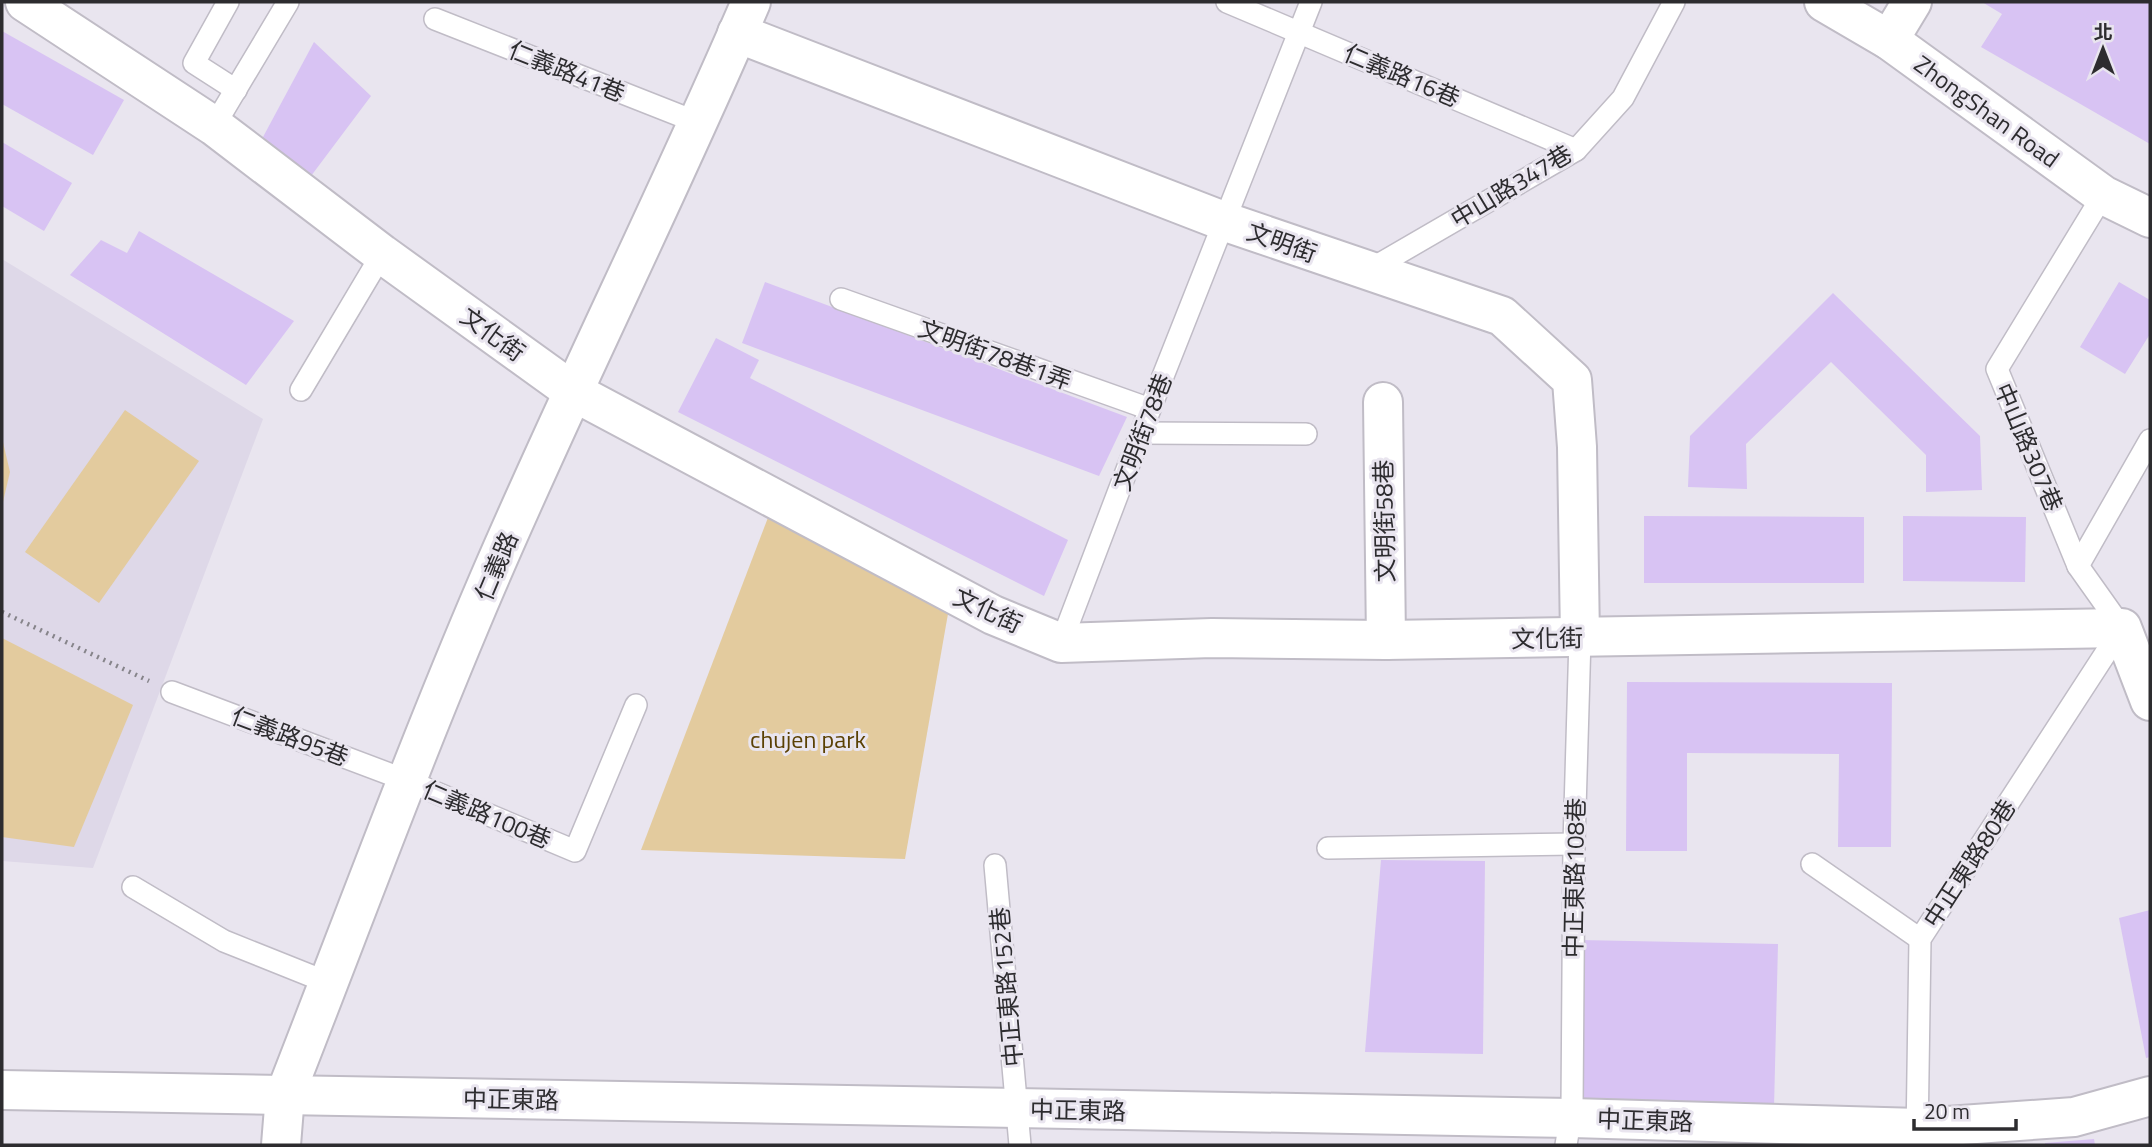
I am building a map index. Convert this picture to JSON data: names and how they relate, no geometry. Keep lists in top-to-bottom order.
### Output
{
  "streets": {
    "street": [
      "ZhongShan Road",
      "文明街",
      "文化街",
      "文明街58巷",
      "仁義路",
      "中正東路"
    ],
    "lane": [
      "仁義路41巷",
      "仁義路16巷",
      "中山路347巷",
      "文明街78巷1弄",
      "文明街78巷",
      "中山路307巷",
      "仁義路95巷",
      "仁義路100巷",
      "中正東路80巷",
      "中正東路108巷",
      "中正東路152巷"
    ]
  },
  "crossings": [
    ["仁義路41巷", "仁義路"],
    ["仁義路16巷", "中山路347巷"],
    ["仁義路16巷", "文明街78巷"],
    ["ZhongShan Road", "中山路307巷"],
    ["中山路347巷", "文明街"],
    ["文明街", "文化街"],
    ["文明街", "文明街78巷"],
    ["文明街", "仁義路"],
    ["文明街", "中正東路108巷"],
    ["文化街", "文明街78巷"],
    ["文化街", "中山路307巷"],
    ["文化街", "文明街58巷"],
    ["文化街", "仁義路"],
    ["文化街", "中正東路80巷"],
    ["文化街", "中正東路108巷"],
    ["文明街78巷1弄", "文明街78巷"],
    ["中山路307巷", "中正東路80巷"],
    ["仁義路", "仁義路95巷"],
    ["仁義路", "仁義路100巷"],
    ["仁義路", "中正東路"],
    ["仁義路95巷", "仁義路100巷"],
    ["中正東路80巷", "中正東路"],
    ["中正東路108巷", "中正東路"],
    ["中正東路152巷", "中正東路"]
  ],
  "parks": ["chujen park"],
  "scale_bar": "20 m",
  "north": "top"
}
